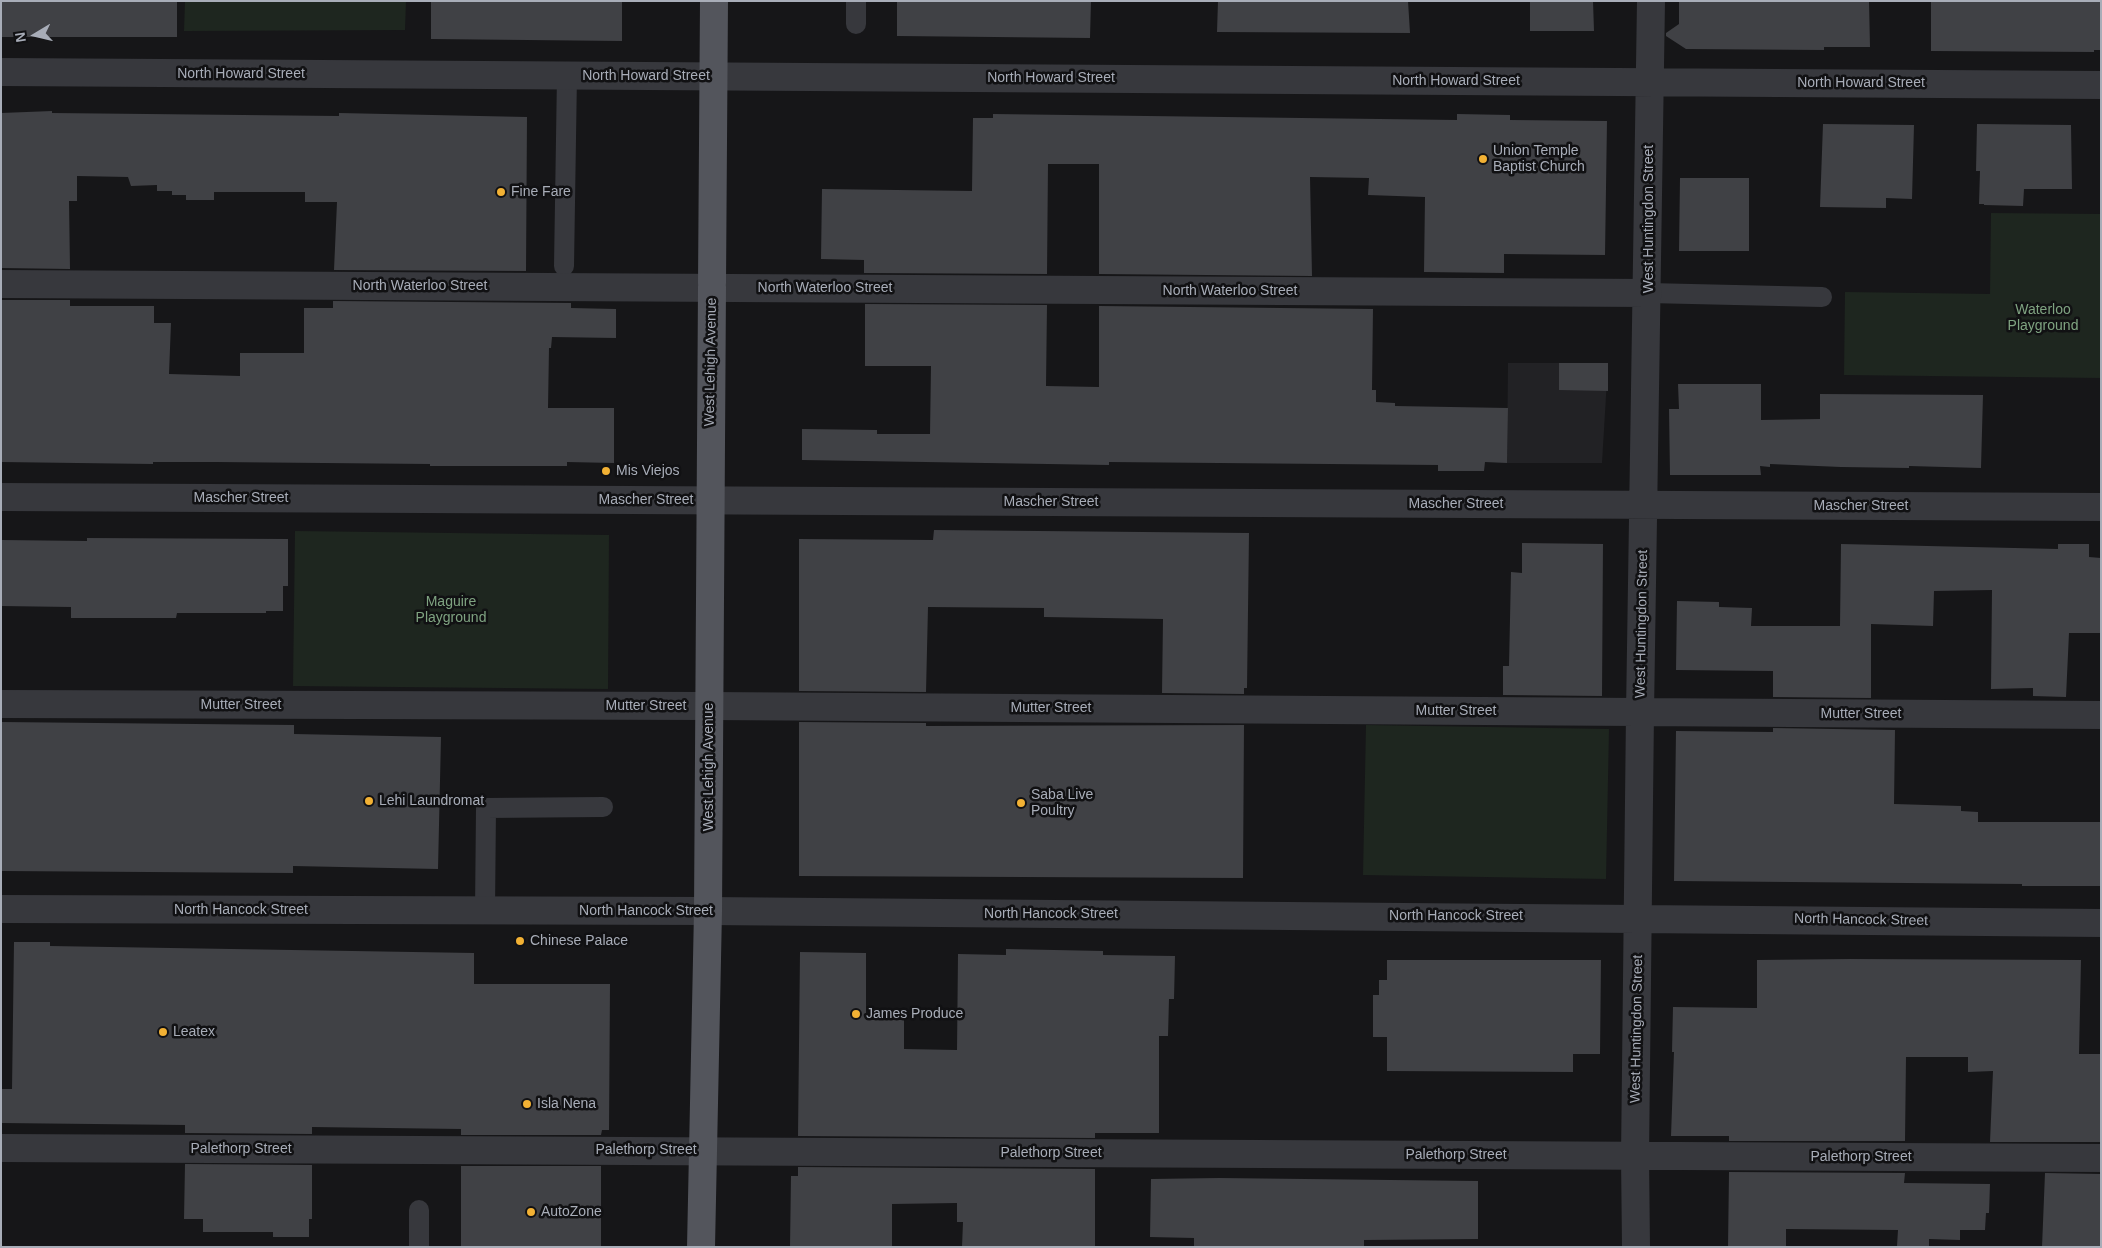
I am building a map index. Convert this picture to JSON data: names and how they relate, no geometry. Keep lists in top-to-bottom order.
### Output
{
  "streets": {
    "main road": ["West Lehigh Avenue"],
    "street": [
      "North Howard Street",
      "West Huntingdon Street",
      "North Waterloo Street",
      "Mascher Street",
      "Mutter Street",
      "North Hancock Street",
      "Palethorp Street"
    ]
  },
  "crossings": [
    ["North Howard Street", "West Huntingdon Street"],
    ["North Howard Street", "West Lehigh Avenue"],
    ["West Huntingdon Street", "North Waterloo Street"],
    ["West Huntingdon Street", "Mascher Street"],
    ["West Huntingdon Street", "Mutter Street"],
    ["West Huntingdon Street", "North Hancock Street"],
    ["West Huntingdon Street", "Palethorp Street"],
    ["North Waterloo Street", "West Lehigh Avenue"],
    ["West Lehigh Avenue", "Mascher Street"],
    ["West Lehigh Avenue", "Mutter Street"],
    ["West Lehigh Avenue", "North Hancock Street"],
    ["West Lehigh Avenue", "Palethorp Street"]
  ],
  "parks": ["Waterloo Playground", "Maguire Playground"],
  "places": [
    "Union Temple Baptist Church",
    "Fine Fare",
    "Mis Viejos",
    "Lehi Laundromat",
    "Saba Live Poultry",
    "Chinese Palace",
    "James Produce",
    "Leatex",
    "Isla Nena",
    "AutoZone"
  ],
  "north": "left"
}
